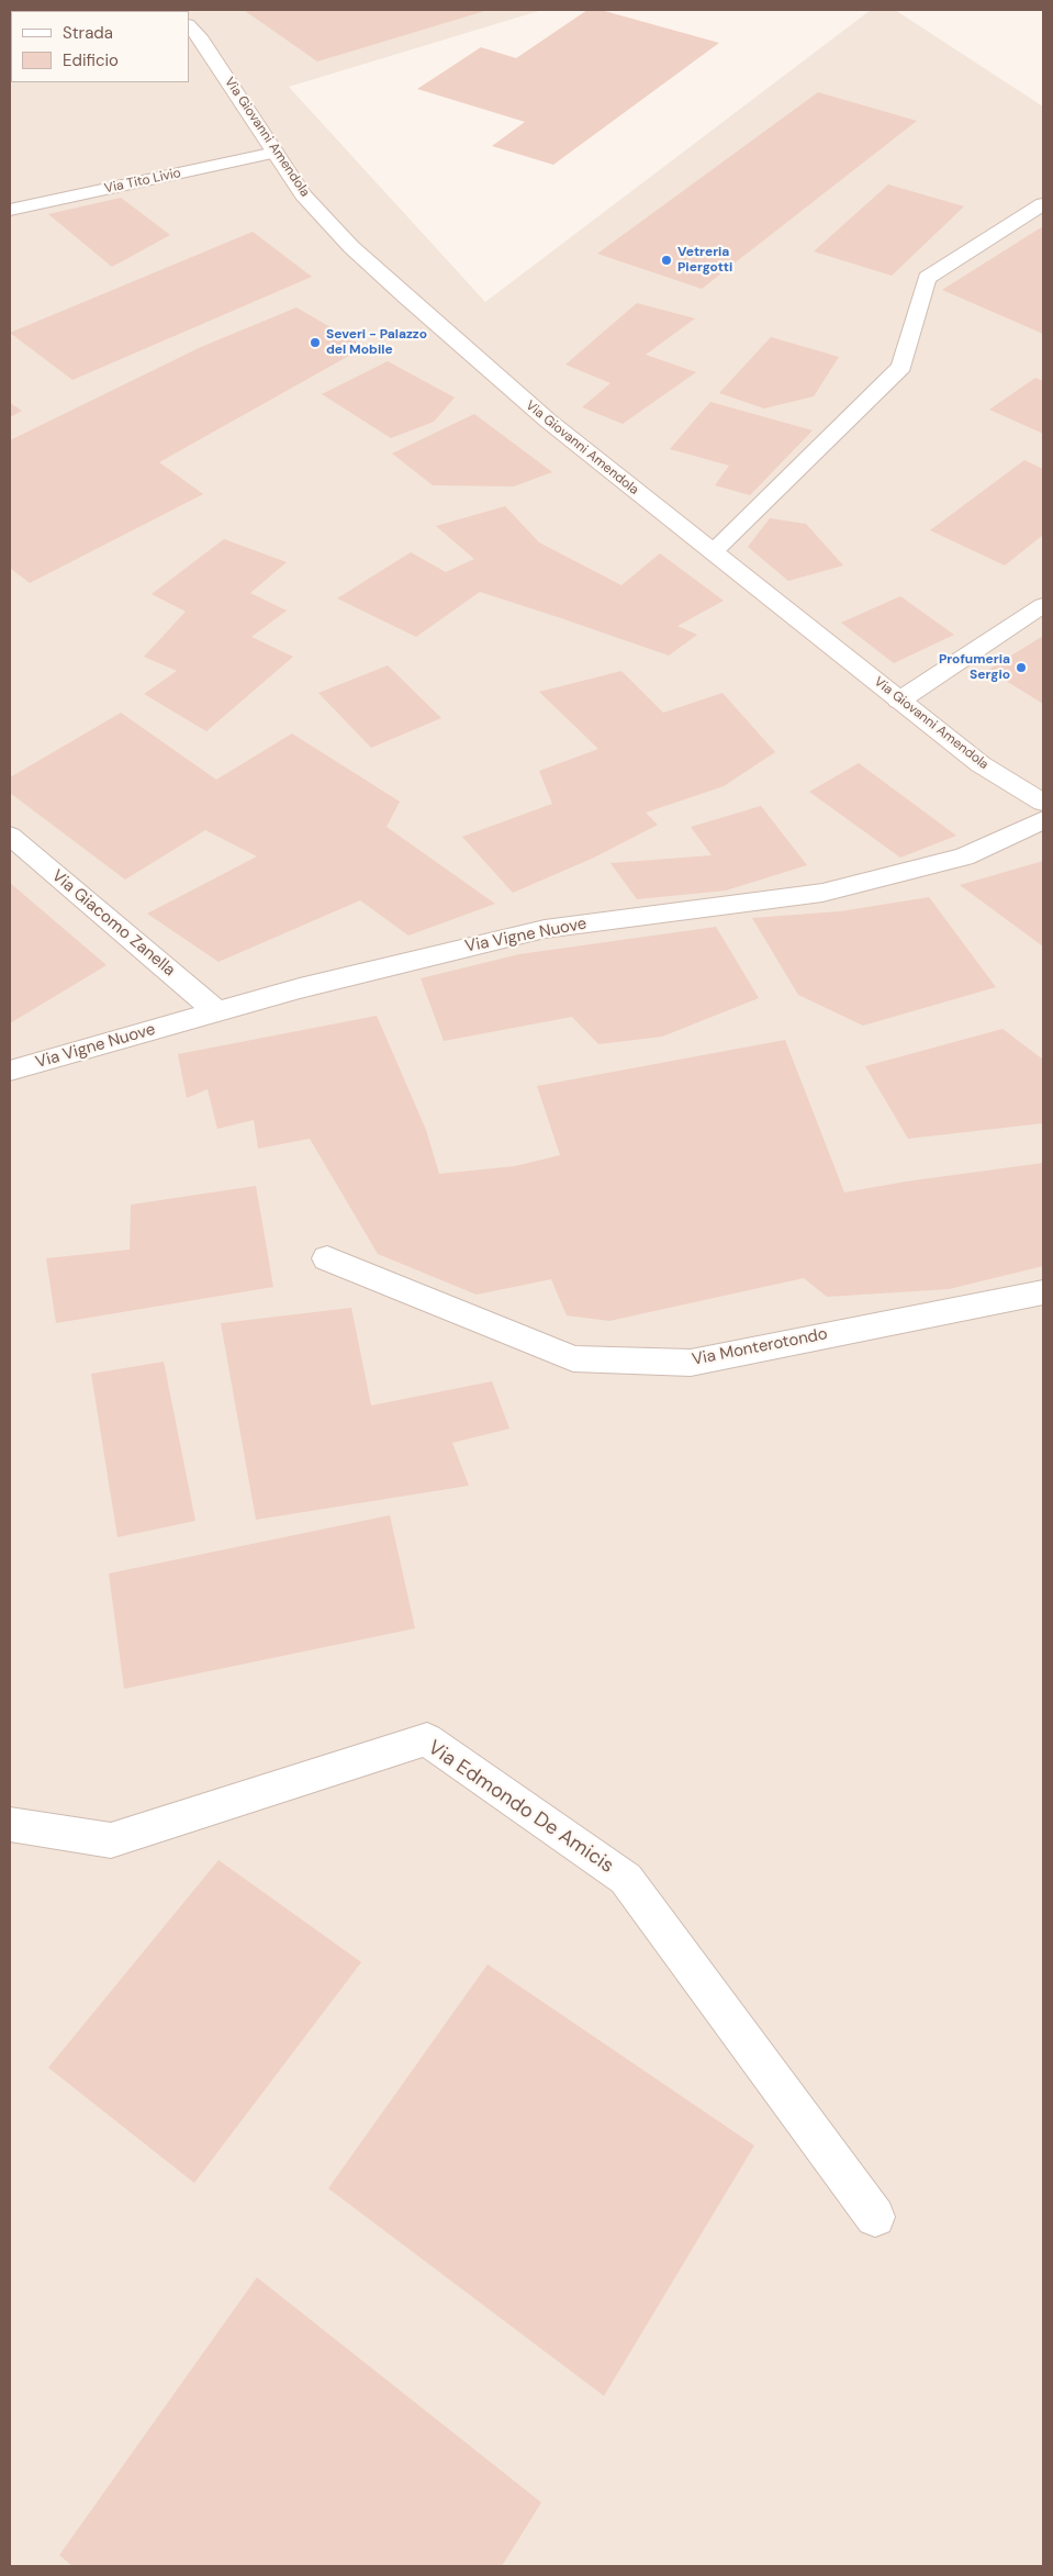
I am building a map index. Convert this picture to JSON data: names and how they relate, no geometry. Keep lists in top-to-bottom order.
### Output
{
  "streets": {
    "street": [
      "Via Giovanni Amendola",
      "Via Tito Livio",
      "Via Giacomo Zanella",
      "Via Vigne Nuove",
      "Via Monterotondo",
      "Via Edmondo De Amicis"
    ]
  },
  "crossings": [
    ["Via Giovanni Amendola", "Via Tito Livio"],
    ["Via Giacomo Zanella", "Via Vigne Nuove"]
  ],
  "places": ["Vetreria Piergotti", "Severi - Palazzo del Mobile", "Profumeria Sergio"],
  "legend": ["Strada", "Edificio"]
}
